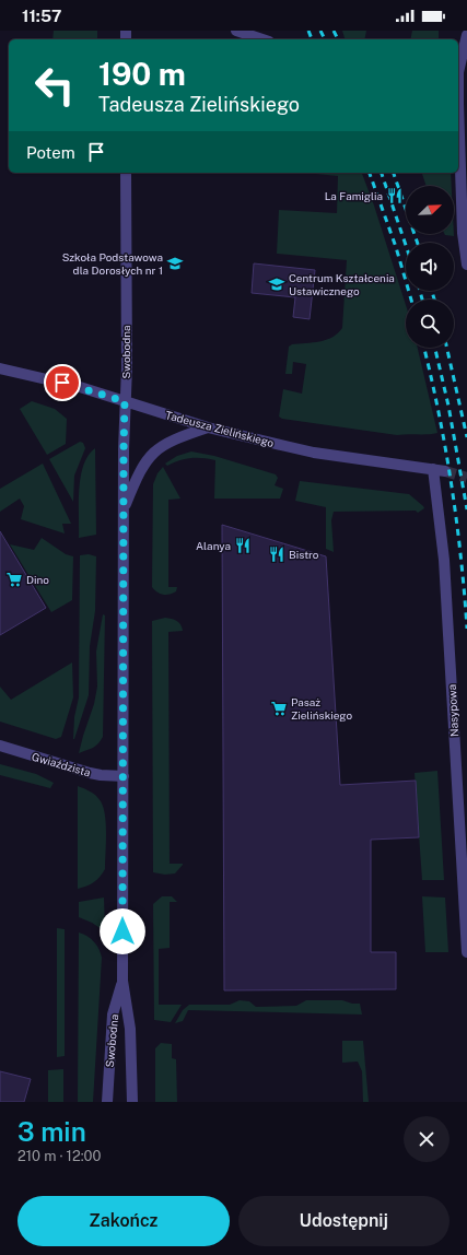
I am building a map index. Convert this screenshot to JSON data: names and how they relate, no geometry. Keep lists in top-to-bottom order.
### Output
{
  "streets": {
    "street": [
      "Swobodna",
      "Tadeusza Zielińskiego",
      "Nasypowa",
      "Gwiaździsta"
    ]
  },
  "crossings": [
    ["Swobodna", "Tadeusza Zielińskiego"],
    ["Swobodna", "Gwiaździsta"],
    ["Tadeusza Zielińskiego", "Nasypowa"]
  ],
  "places": {
    "restaurant": ["La Famiglia", "Alanya", "Bistro"],
    "school or university": ["Szkoła Podstawowa dla Dorosłych nr 1", "Centrum Kształcenia Ustawicznego"],
    "supermarket": ["Dino", "Pasaż Zielińskiego"]
  },
  "north": "top right",
  "page": {
    "status": "11:57",
    "turn": ["190 m", "Tadeusza Zielińskiego"],
    "then": "Potem",
    "heading": ["3 min", "210 m · 12:00"],
    "buttons": ["Zakończ", "Udostępnij"]
  }
}
